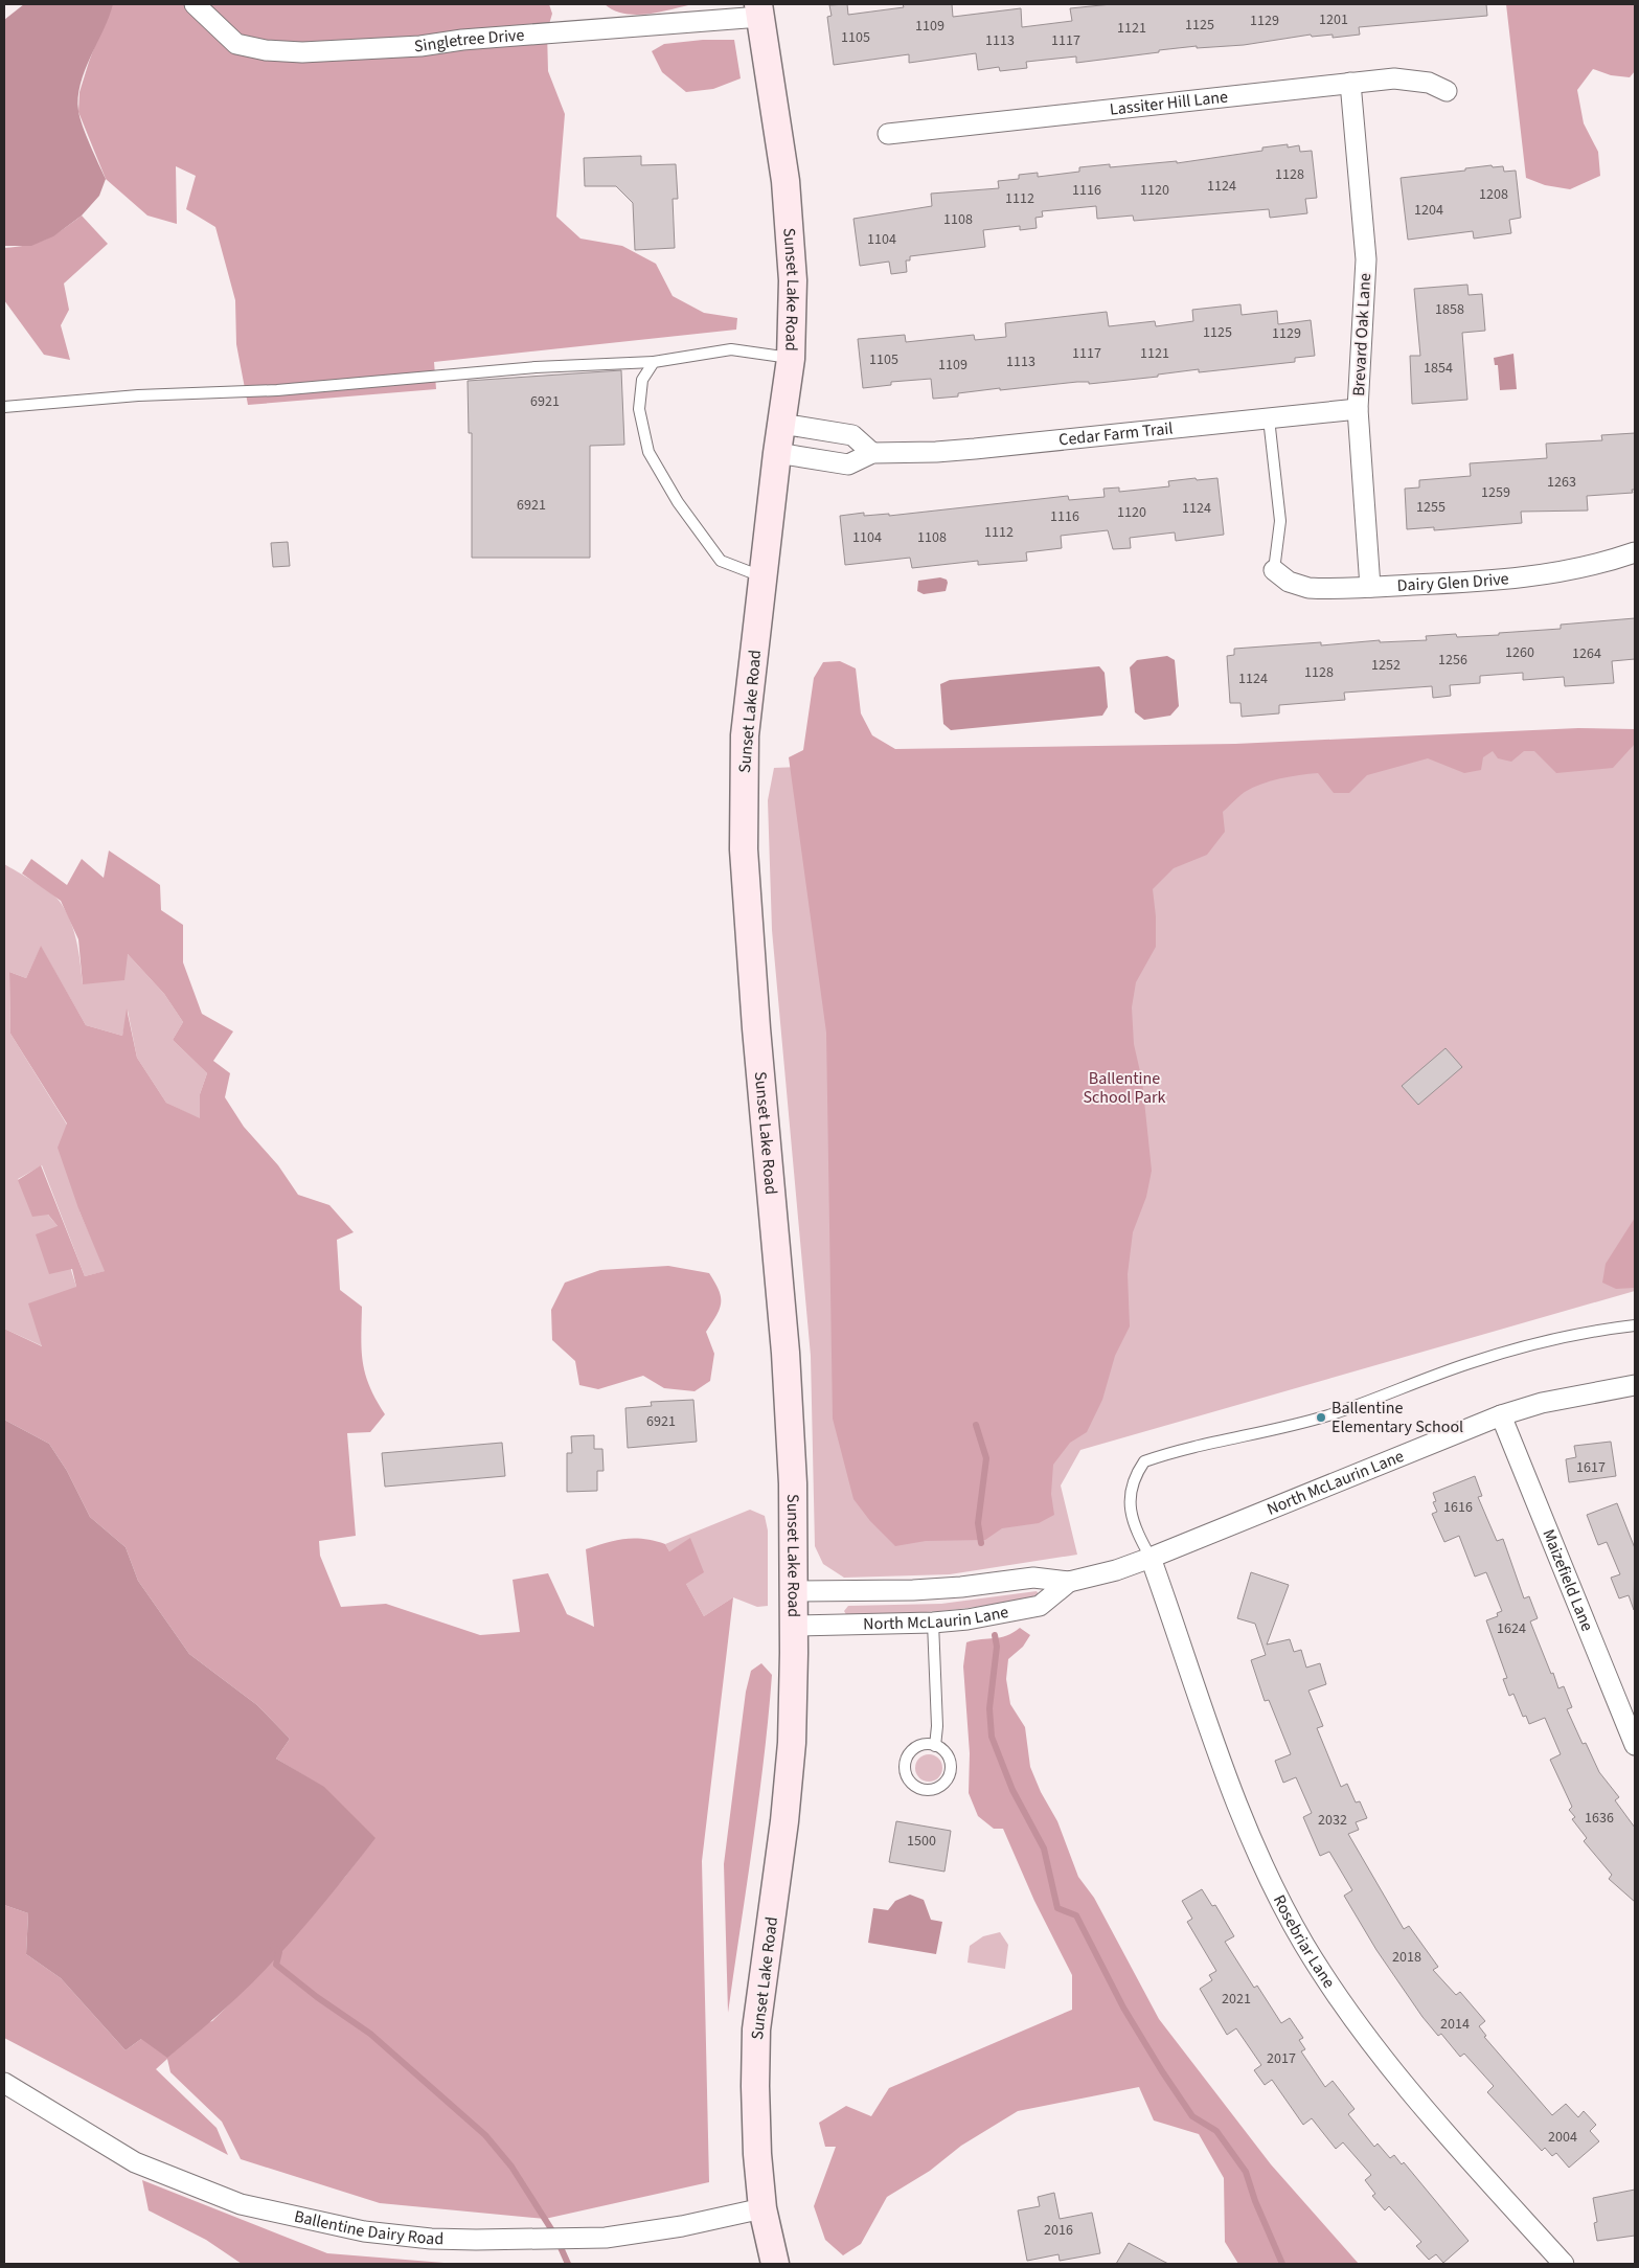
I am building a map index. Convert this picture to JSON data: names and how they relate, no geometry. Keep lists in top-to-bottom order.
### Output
{
  "streets": {
    "main road": ["Sunset Lake Road"],
    "street": [
      "Singletree Drive",
      "Lassiter Hill Lane",
      "Brevard Oak Lane",
      "Cedar Farm Trail",
      "Dairy Glen Drive",
      "North McLaurin Lane",
      "Maizefield Lane",
      "Rosebriar Lane",
      "Ballentine Dairy Road"
    ]
  },
  "crossings": [
    ["Singletree Drive", "Sunset Lake Road"],
    ["Lassiter Hill Lane", "Brevard Oak Lane"],
    ["Sunset Lake Road", "Cedar Farm Trail"],
    ["Sunset Lake Road", "North McLaurin Lane"],
    ["Sunset Lake Road", "Ballentine Dairy Road"],
    ["Brevard Oak Lane", "Cedar Farm Trail"],
    ["Brevard Oak Lane", "Dairy Glen Drive"],
    ["North McLaurin Lane", "Maizefield Lane"],
    ["North McLaurin Lane", "Rosebriar Lane"]
  ],
  "parks": ["Ballentine School Park"],
  "places": ["Ballentine Elementary School"],
  "house_numbers": [
    "1201",
    "1129",
    "1125",
    "1109",
    "1121",
    "1105",
    "1113",
    "1117",
    "1128",
    "1124",
    "1116",
    "1120",
    "1208",
    "1112",
    "1204",
    "1108",
    "1104",
    "1858",
    "1125",
    "1129",
    "1117",
    "1121",
    "1105",
    "1113",
    "1109",
    "1854",
    "6921",
    "1263",
    "1259",
    "6921",
    "1255",
    "1124",
    "1120",
    "1116",
    "1112",
    "1104",
    "1108",
    "1260",
    "1264",
    "1256",
    "1252",
    "1128",
    "1124",
    "6921",
    "1617",
    "1616",
    "1624",
    "1636",
    "2032",
    "1500",
    "2018",
    "2021",
    "2014",
    "2017",
    "2004",
    "2016"
  ]
}
